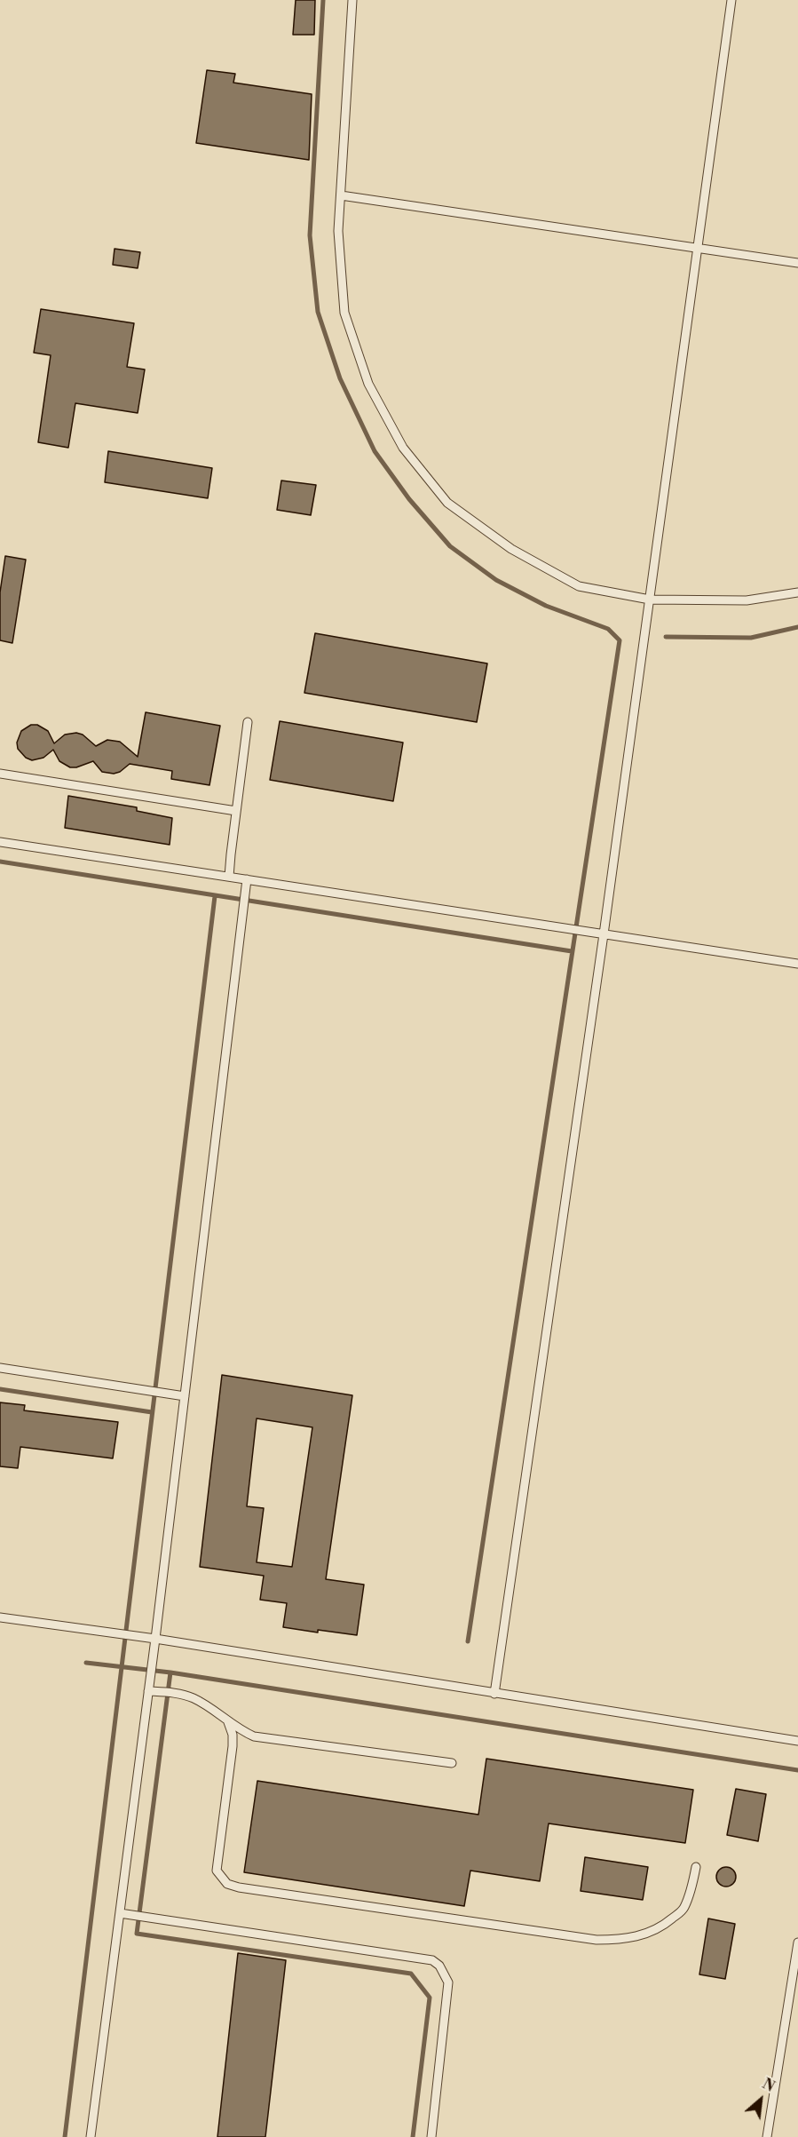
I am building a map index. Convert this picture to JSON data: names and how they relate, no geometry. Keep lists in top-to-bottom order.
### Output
{
  "north": "top right"
}
